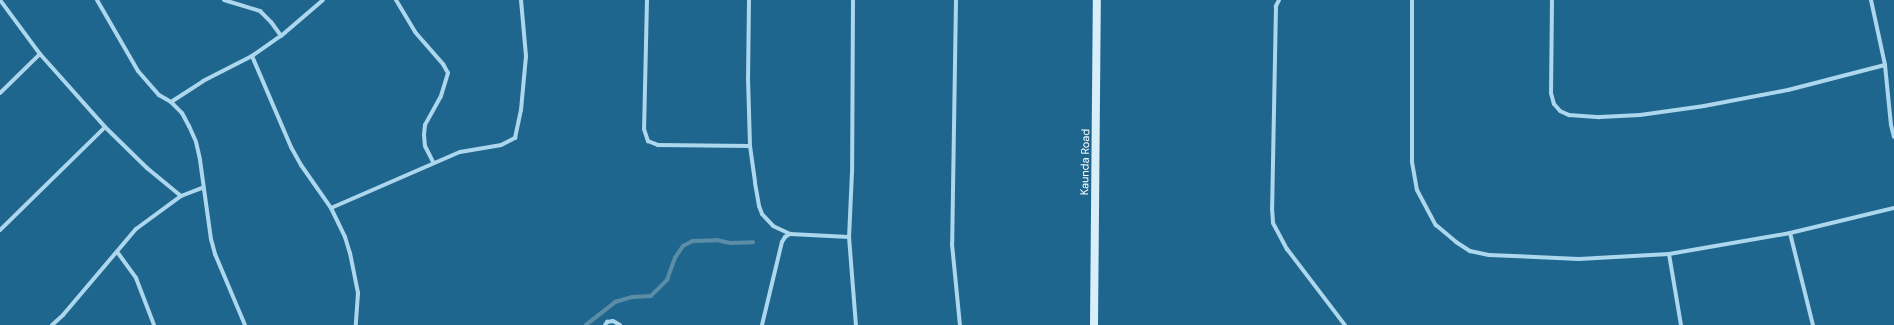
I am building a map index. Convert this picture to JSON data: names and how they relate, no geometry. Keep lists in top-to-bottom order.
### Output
{
  "streets": {
    "street": ["Kaunda Road"]
  }
}
